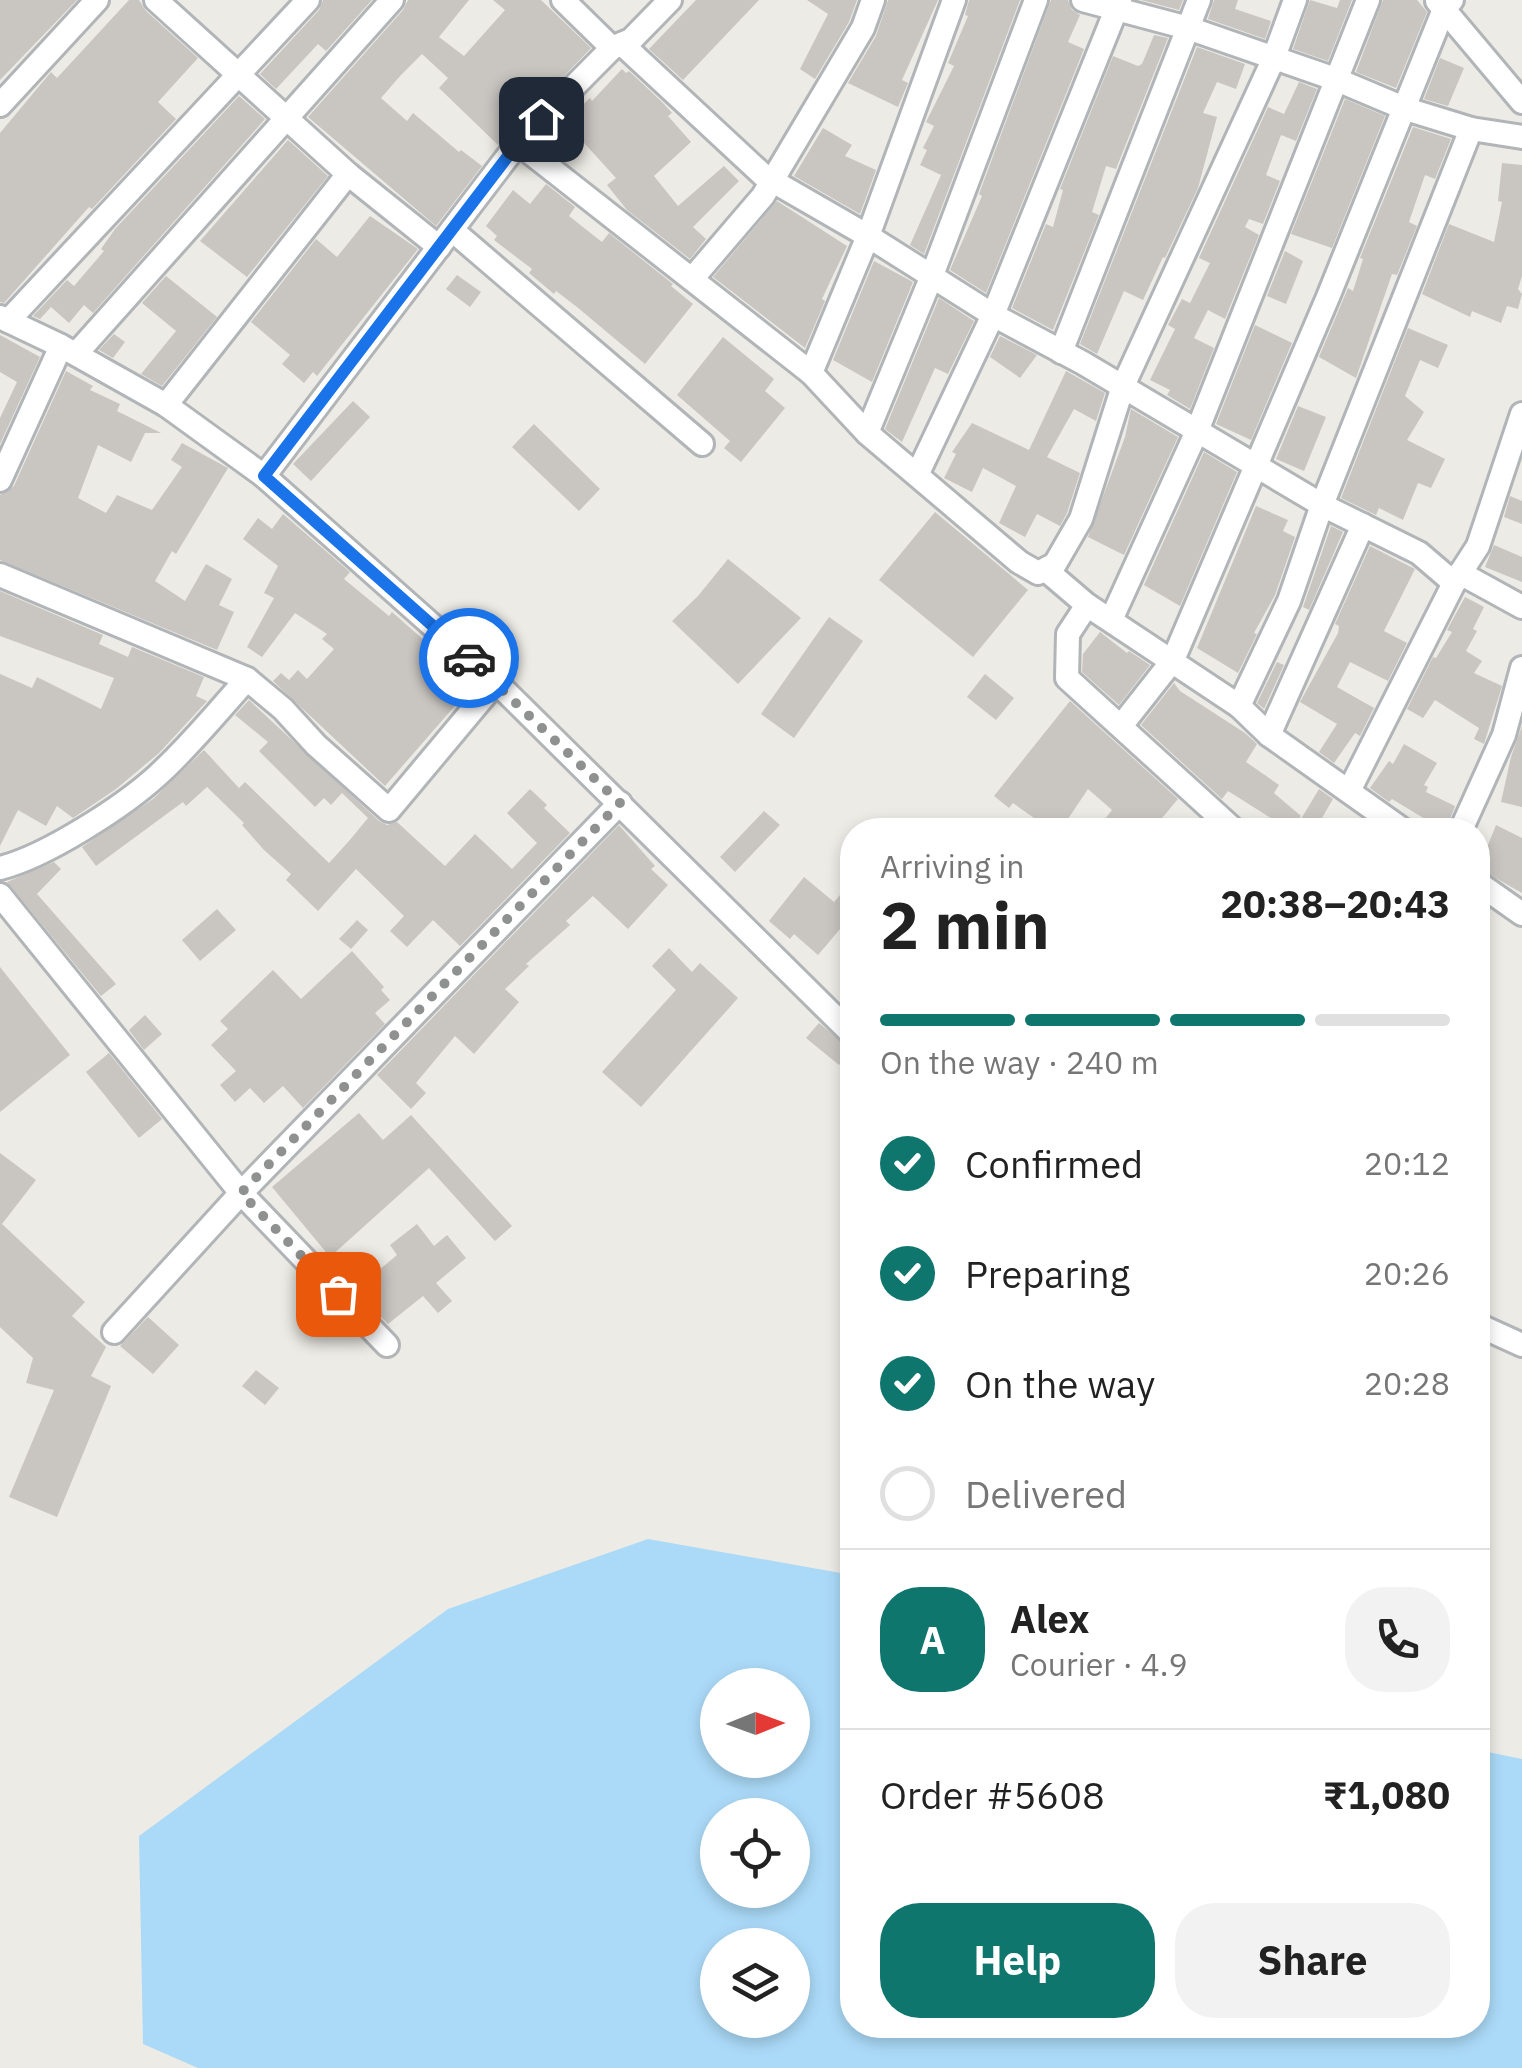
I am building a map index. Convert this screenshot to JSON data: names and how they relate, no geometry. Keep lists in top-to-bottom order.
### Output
{
  "north": "right",
  "page": {
    "heading": ["2 min", "Arriving in", "20:38–20:43"],
    "panel": [
      "Alex",
      "Courier · 4.9",
      "Order #5608",
      "₹1,080"
    ],
    "bar": "On the way · 240 m",
    "list": [
      ["Confirmed", "20:12"],
      ["Preparing", "20:26"],
      ["On the way", "20:28"],
      "Delivered"
    ],
    "round": "A",
    "buttons": ["Help", "Share"]
  }
}
